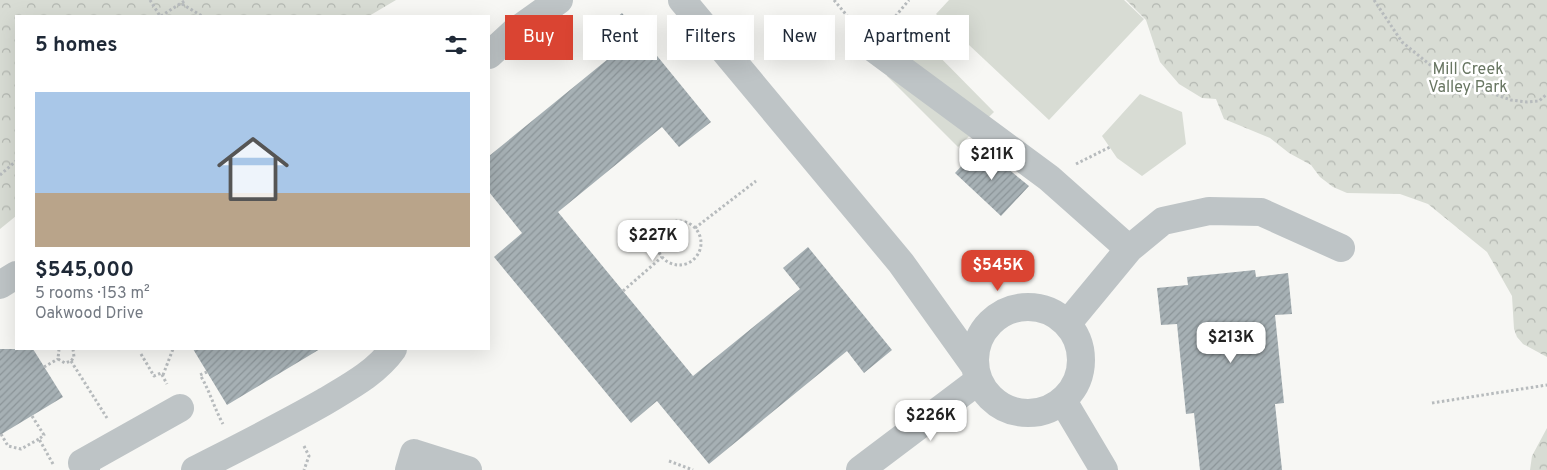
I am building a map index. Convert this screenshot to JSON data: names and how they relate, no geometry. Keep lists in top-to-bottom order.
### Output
{
  "parks": ["Mill Creek Valley Park"],
  "page": {
    "chip": [
      "Buy",
      "Rent",
      "Filters",
      "New",
      "Apartment"
    ],
    "heading": "5 homes",
    "list": [
      {
        "name": "$545,000",
        "note": "5 rooms · 153 m² · Oakwood Drive"
      }
    ],
    "price": [
      "$211K",
      "$227K",
      "$545K",
      "$213K",
      "$226K"
    ]
  }
}
